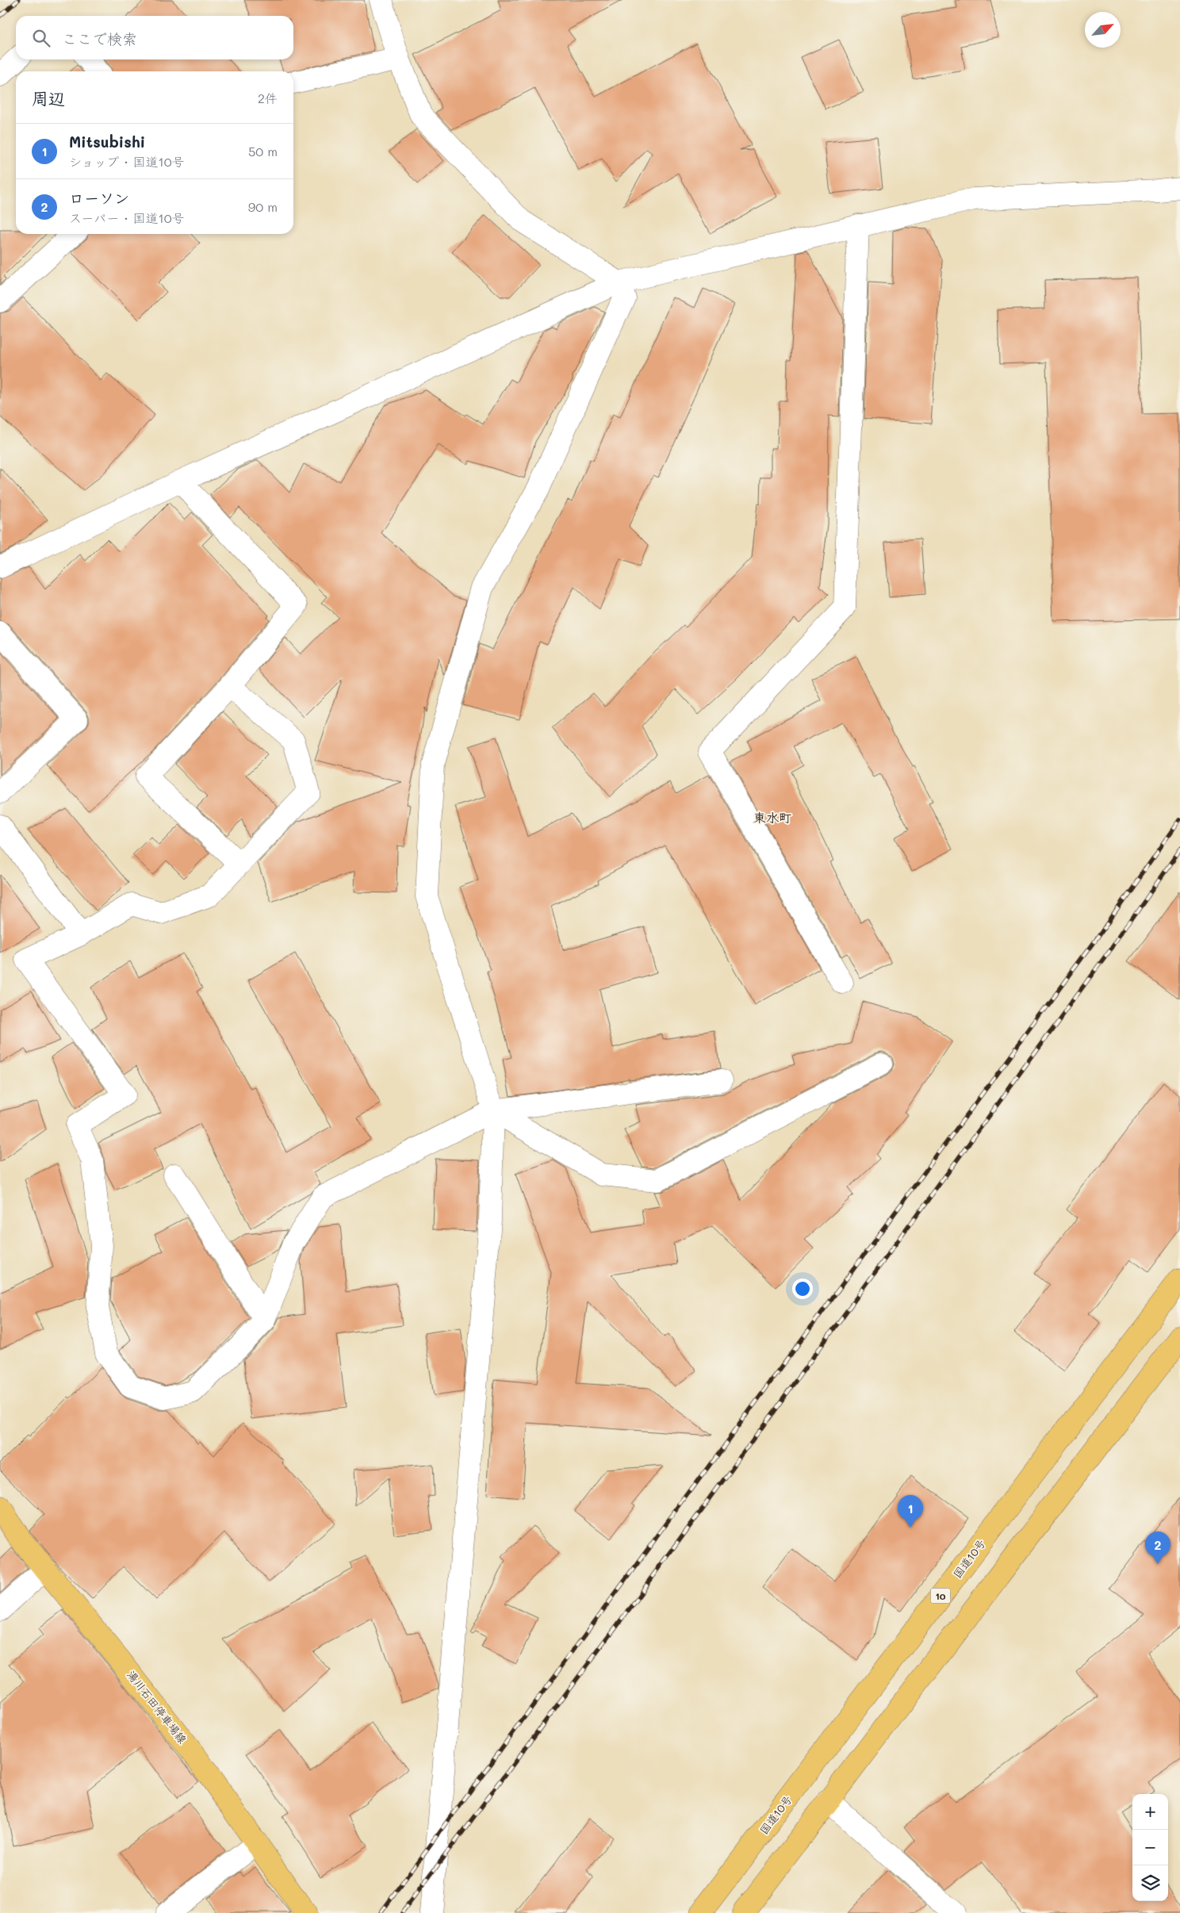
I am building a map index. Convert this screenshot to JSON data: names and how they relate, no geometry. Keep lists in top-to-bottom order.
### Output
{
  "streets": {
    "main road": ["国道10号", "10", "湯川石田停車場線"]
  },
  "districts": ["東水町"],
  "north": "top right",
  "page": {
    "search": "ここで検索",
    "heading": ["周辺", "2件"],
    "list": [
      {
        "mark": "1",
        "name": "Mitsubishi",
        "note": "ショップ · 国道10号",
        "value": "50 m"
      },
      {
        "mark": "2",
        "name": "ローソン",
        "note": "スーパー · 国道10号",
        "value": "90 m"
      }
    ],
    "pins": ["1", "2"],
    "map_buttons": ["+", "−"]
  }
}
